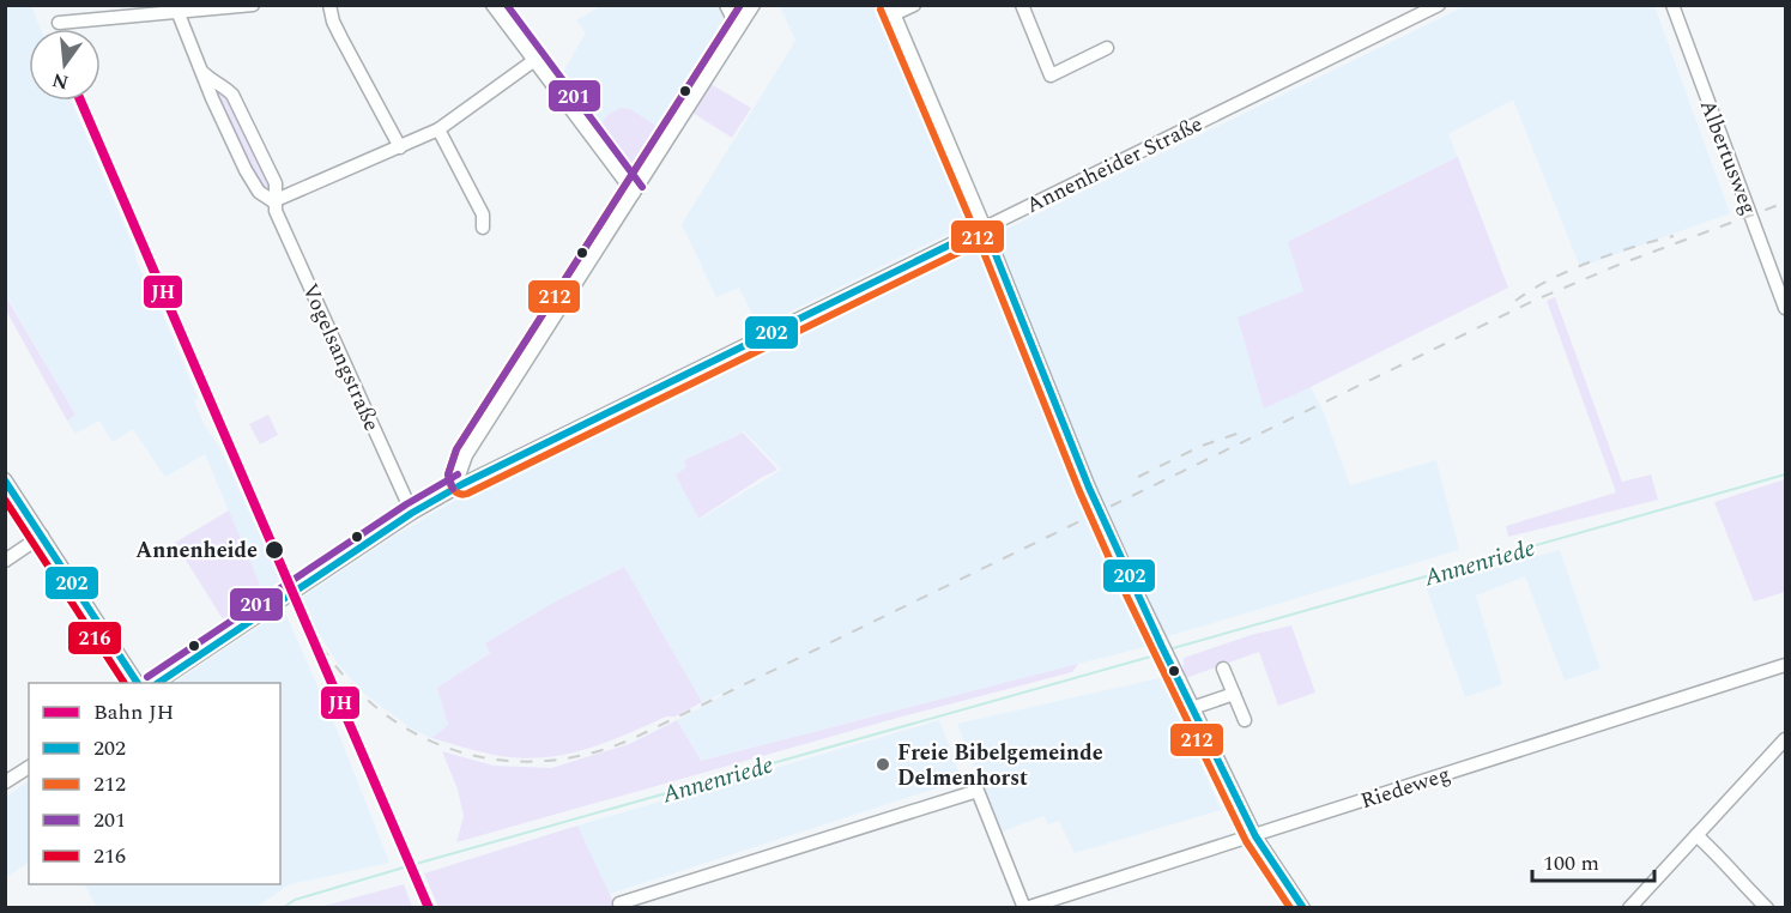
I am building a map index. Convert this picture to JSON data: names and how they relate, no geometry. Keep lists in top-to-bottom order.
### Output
{
  "streets": {
    "street": [
      "Albertusweg",
      "Annenheider Straße",
      "Vogelsangstraße",
      "Riedeweg"
    ]
  },
  "crossings": [
    ["Annenheider Straße", "Vogelsangstraße"]
  ],
  "water": ["Annenriede"],
  "places": ["Annenheide", "Freie Bibelgemeinde Delmenhorst"],
  "lines": [
    "transit line 212",
    "transit line 201",
    "rail line JH",
    "transit line 202",
    "transit line 216"
  ],
  "legend": [
    "Bahn JH",
    "202",
    "212",
    "201",
    "216"
  ],
  "scale_bar": "100 m",
  "north": "bottom"
}
